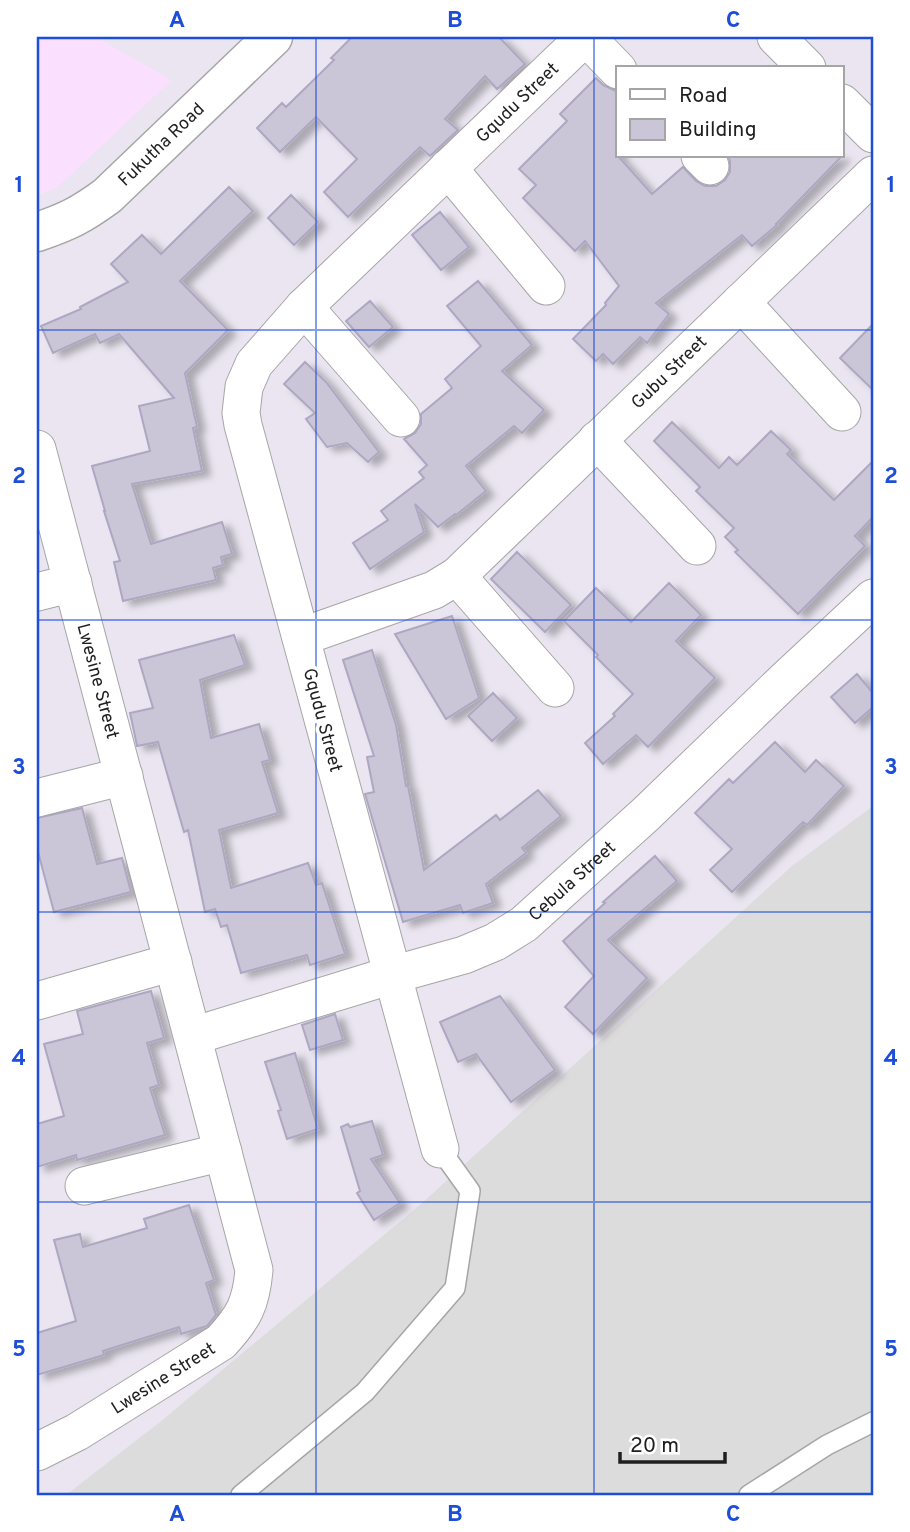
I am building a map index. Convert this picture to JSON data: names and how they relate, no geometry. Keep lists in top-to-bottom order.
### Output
{
  "streets": {
    "street": [
      "Gqudu Street",
      "Fukutha Road",
      "Gubu Street",
      "Lwesine Street",
      "Cebula Street"
    ]
  },
  "crossings": [
    ["Gqudu Street", "Gubu Street"],
    ["Gqudu Street", "Cebula Street"],
    ["Lwesine Street", "Cebula Street"]
  ],
  "legend": ["Road", "Building"],
  "scale_bar": "20 m",
  "grid": {
    "columns": ["A", "B", "C"],
    "rows": [
      "1",
      "2",
      "3",
      "4",
      "5"
    ]
  }
}
